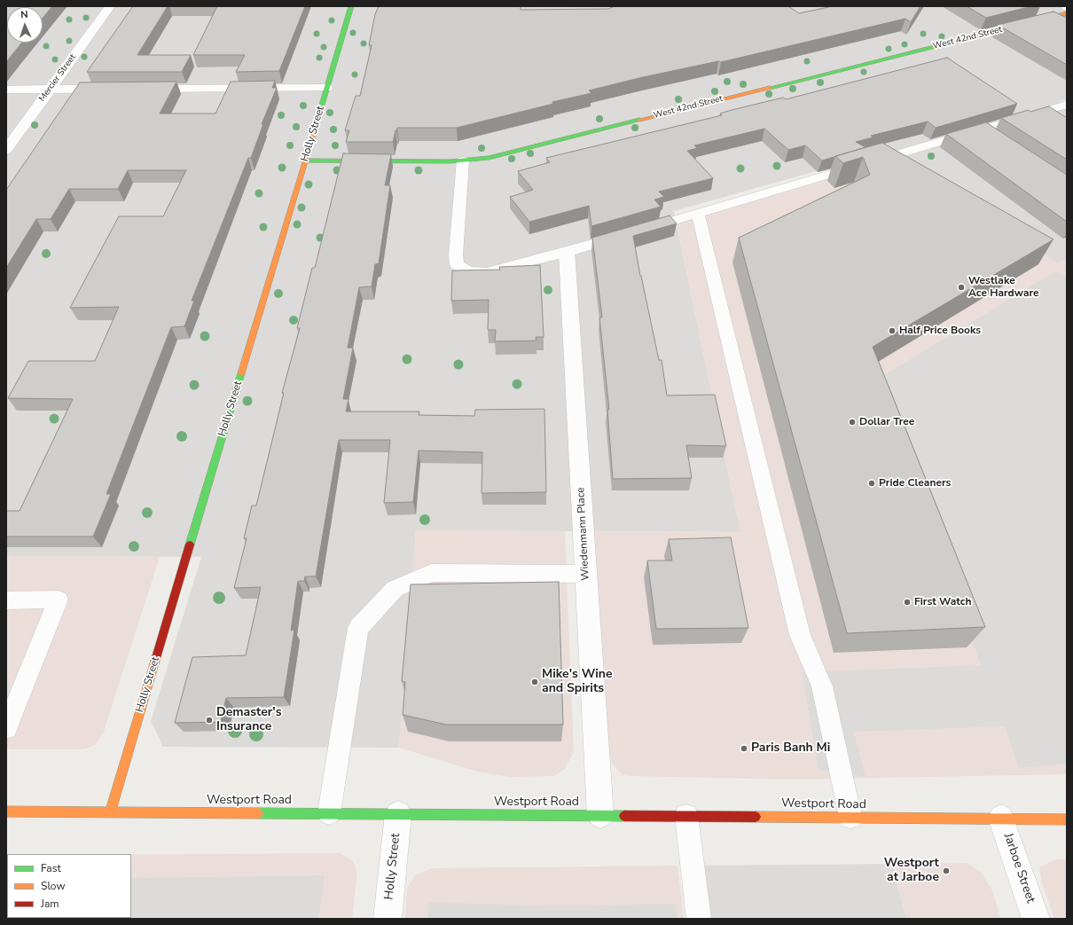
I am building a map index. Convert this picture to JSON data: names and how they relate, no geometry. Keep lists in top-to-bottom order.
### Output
{
  "streets": {
    "street": [
      "West 42nd Street",
      "Mercier Street",
      "Holly Street",
      "Wiedenmann Place",
      "Westport Road",
      "Jarboe Street"
    ]
  },
  "crossings": [
    ["West 42nd Street", "Holly Street"],
    ["Holly Street", "Westport Road"],
    ["Wiedenmann Place", "Westport Road"],
    ["Westport Road", "Jarboe Street"]
  ],
  "places": [
    "Westlake Ace Hardware",
    "Half Price Books",
    "Dollar Tree",
    "Pride Cleaners",
    "First Watch",
    "Mike's Wine and Spirits",
    "Demaster's Insurance",
    "Paris Banh Mi",
    "Westport at Jarboe"
  ],
  "legend": ["Fast", "Slow", "Jam"],
  "north": "top"
}
